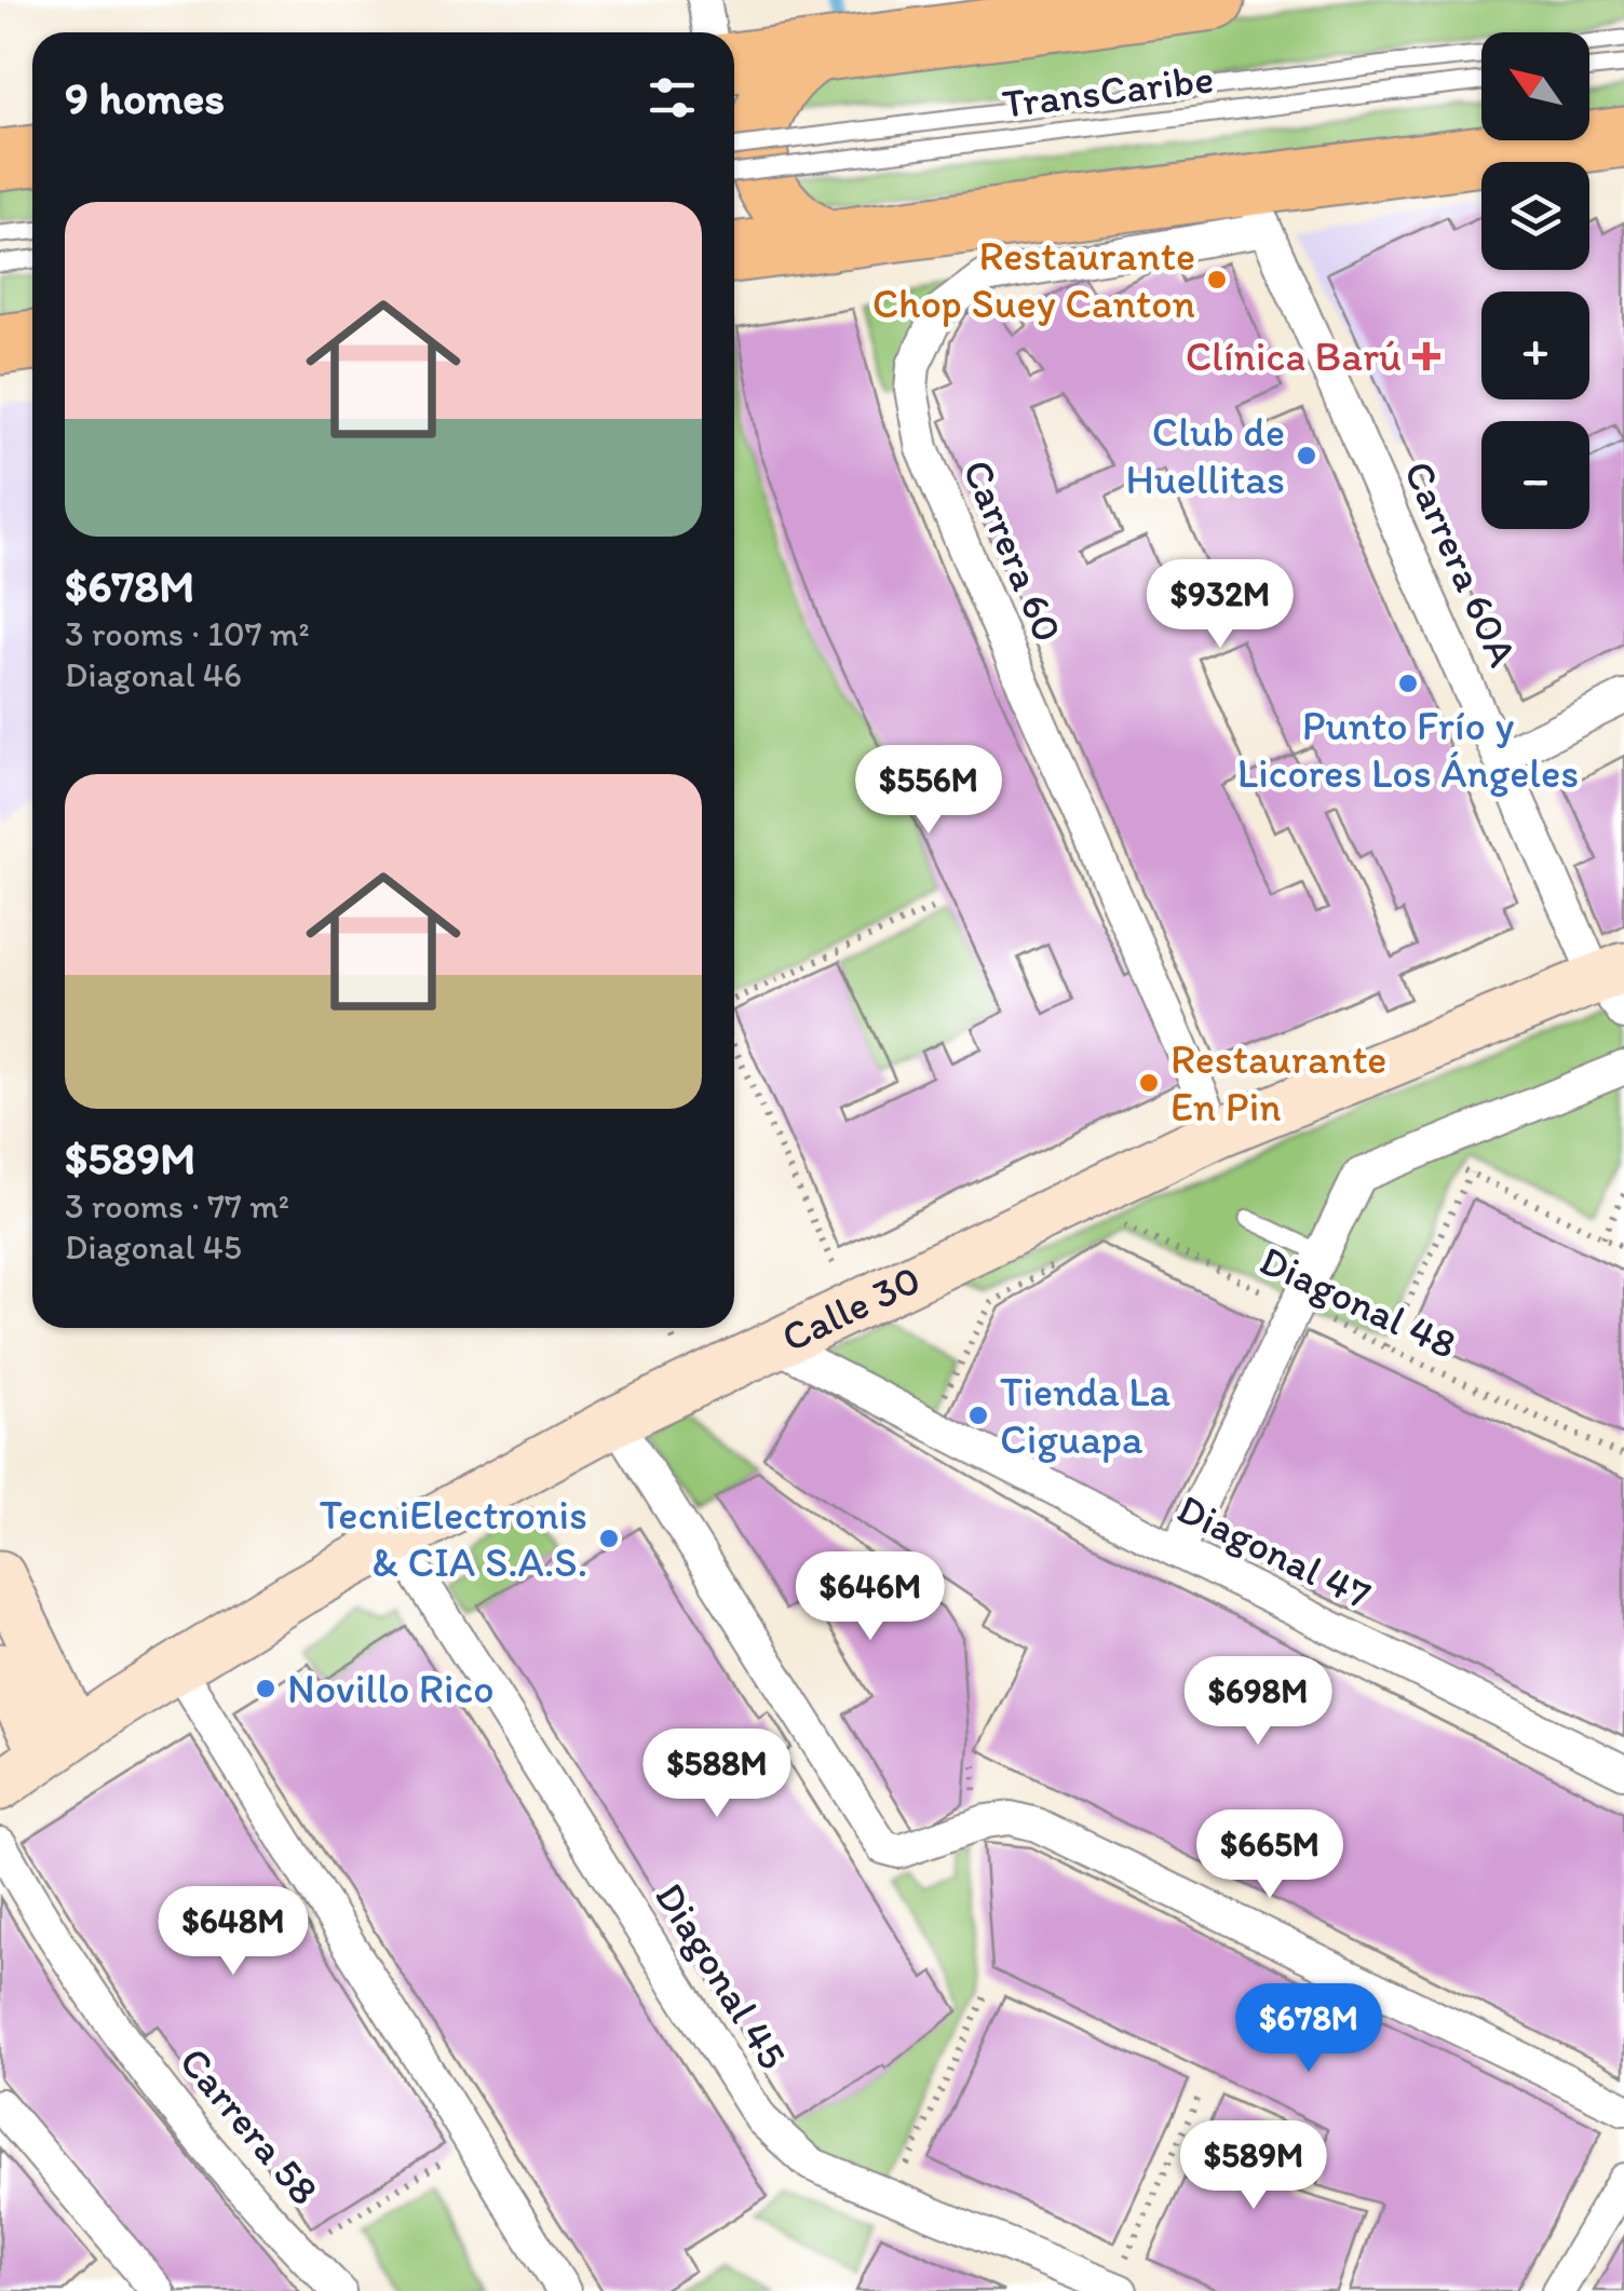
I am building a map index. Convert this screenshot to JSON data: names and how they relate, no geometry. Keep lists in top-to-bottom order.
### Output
{
  "streets": {
    "main road": ["Calle 30"],
    "street": [
      "Carrera 60",
      "Carrera 60A",
      "Diagonal 47",
      "Diagonal 45",
      "Carrera 58"
    ],
    "lane": ["TransCaribe"],
    "path": ["Diagonal 48"]
  },
  "crossings": [
    ["Carrera 60", "Carrera 60A"],
    ["Carrera 60", "Calle 30"],
    ["Carrera 60A", "Calle 30"],
    ["Diagonal 48", "Calle 30"],
    ["Calle 30", "Diagonal 47"],
    ["Calle 30", "Diagonal 45"]
  ],
  "places": {
    "other": [
      "Restaurante Chop Suey Canton",
      "Club de Huellitas",
      "Punto Frío y Licores Los Ángeles",
      "Restaurante En Pin",
      "Tienda La Ciguapa",
      "TecniElectronis & CIA S.A.S.",
      "Novillo Rico"
    ],
    "health": ["Clínica Barú"]
  },
  "north": "top left",
  "page": {
    "map_buttons": ["+", "−"],
    "heading": "9 homes",
    "list": [
      {
        "name": "$678M",
        "note": "3 rooms · 107 m² · Diagonal 46"
      },
      {
        "name": "$589M",
        "note": "3 rooms · 77 m² · Diagonal 45"
      }
    ],
    "price": [
      "$932M",
      "$556M",
      "$646M",
      "$698M",
      "$588M",
      "$665M",
      "$648M",
      "$678M",
      "$589M"
    ]
  }
}
